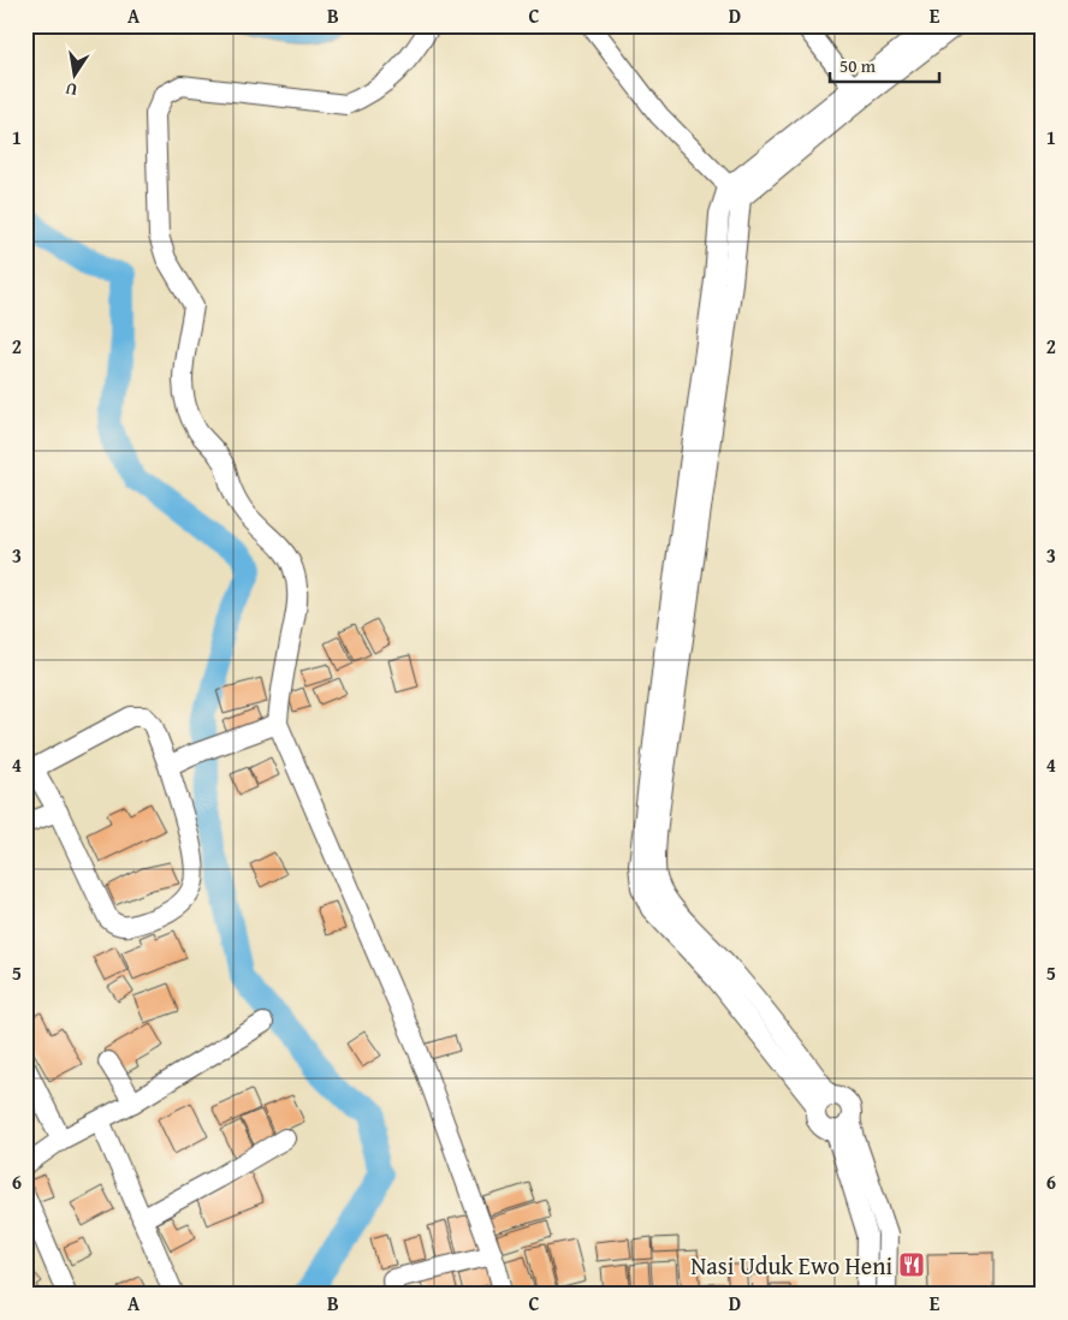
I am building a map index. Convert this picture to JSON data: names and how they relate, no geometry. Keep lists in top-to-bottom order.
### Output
{
  "places": {
    "restaurant": ["Nasi Uduk Ewo Heni"]
  },
  "scale_bar": "50 m",
  "north": "bottom",
  "grid": {
    "columns": [
      "A",
      "B",
      "C",
      "D",
      "E"
    ],
    "rows": [
      "1",
      "2",
      "3",
      "4",
      "5",
      "6"
    ]
  }
}
